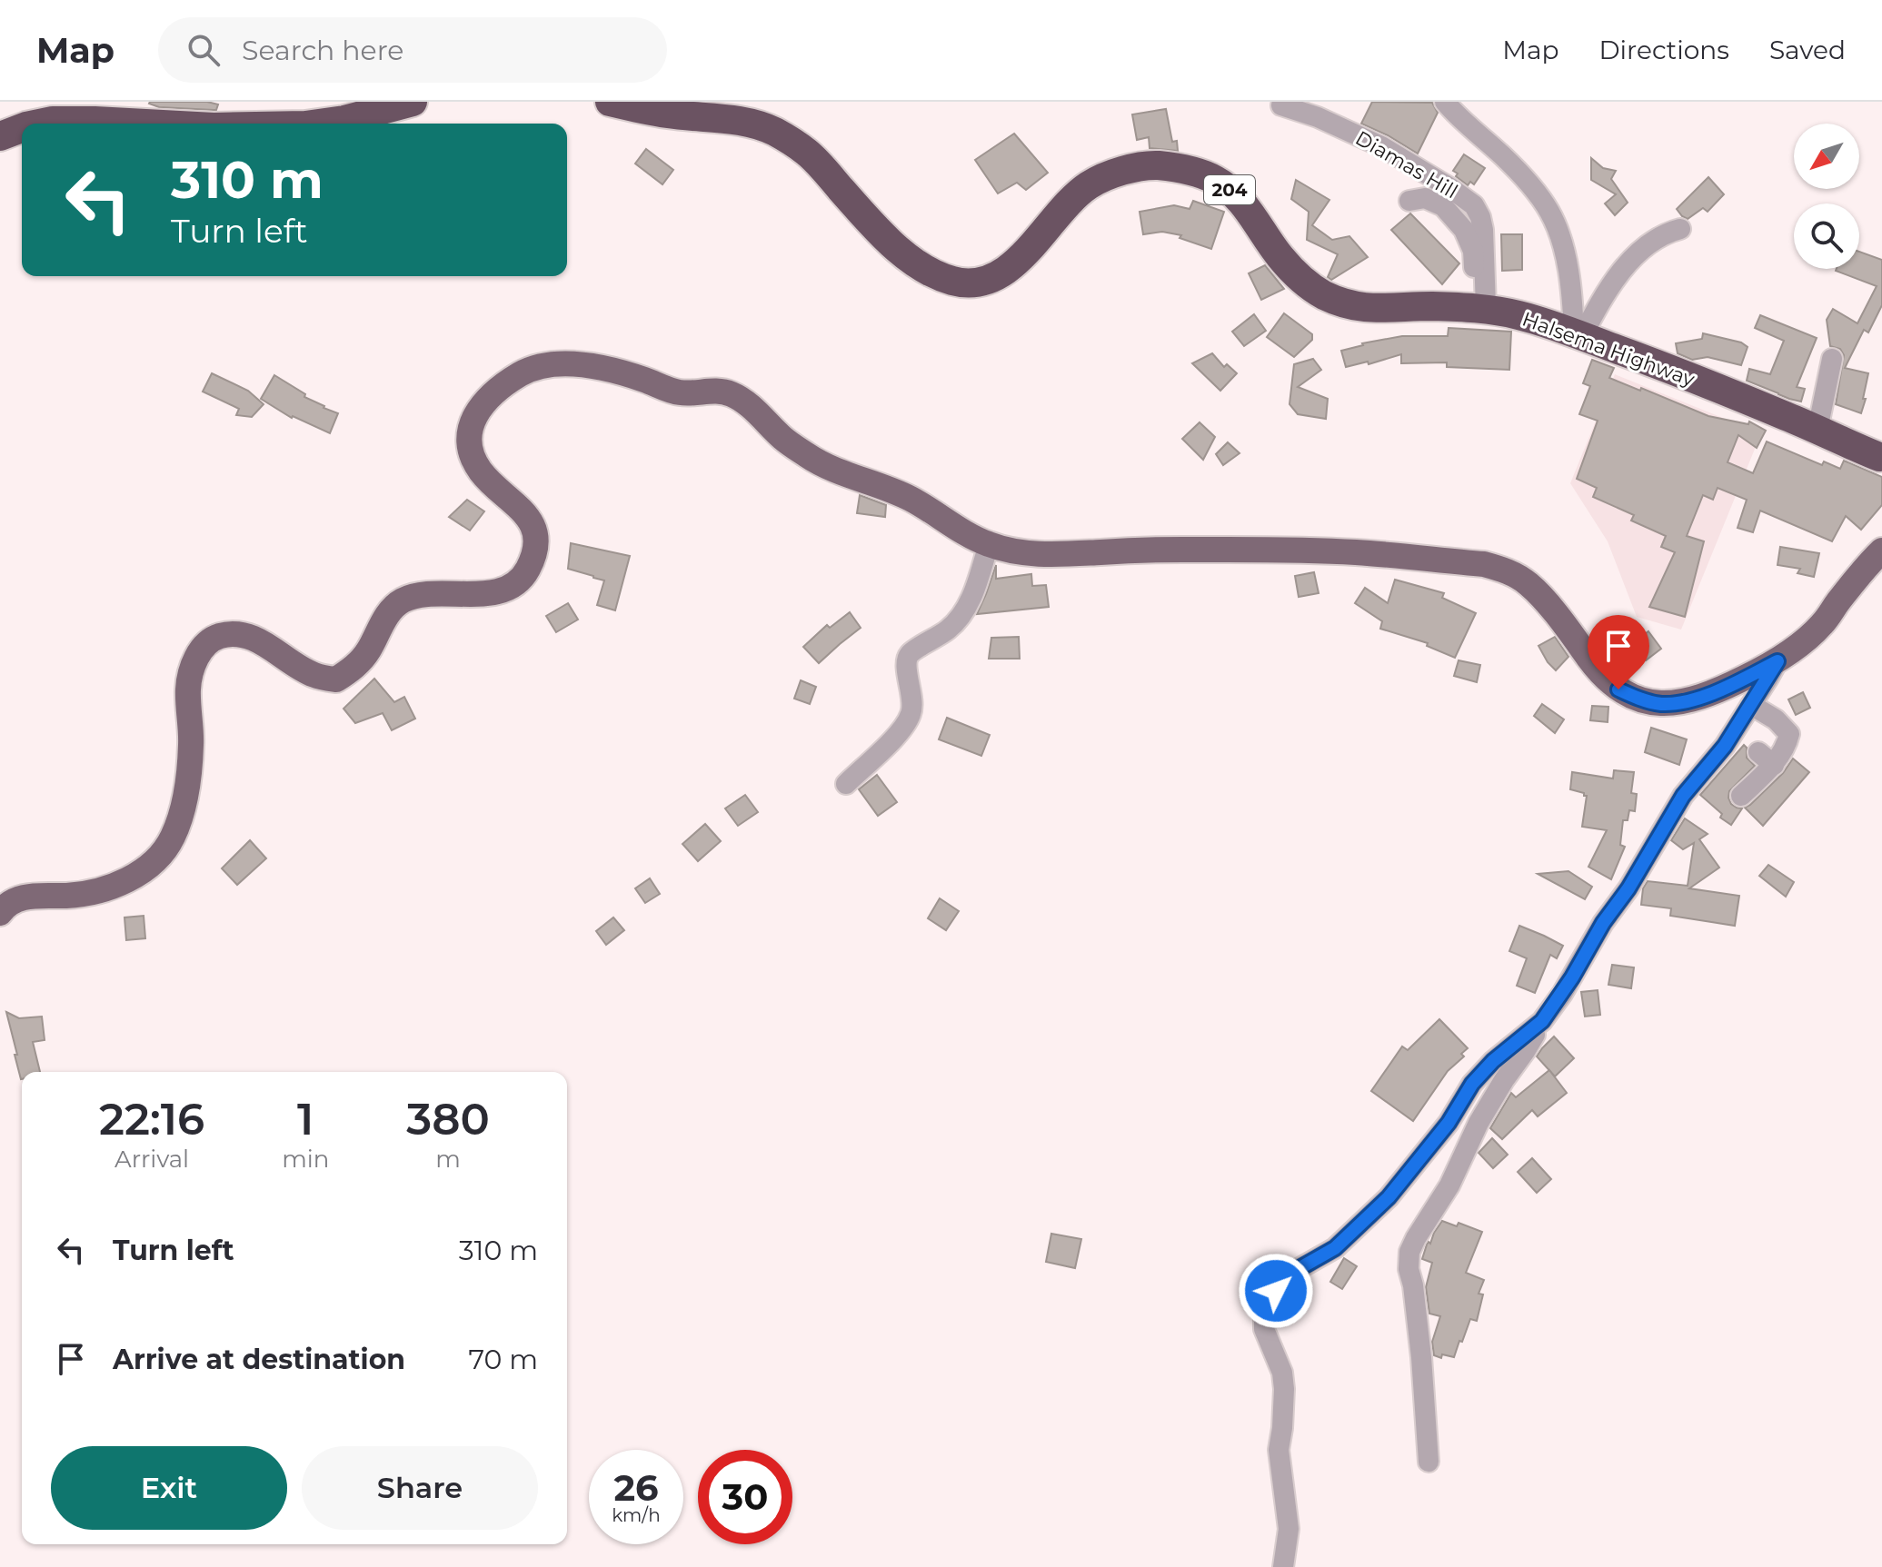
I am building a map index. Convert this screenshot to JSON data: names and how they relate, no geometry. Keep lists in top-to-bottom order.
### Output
{
  "streets": {
    "highway": ["204", "Halsema Highway"],
    "street": ["Diamas Hill"]
  },
  "crossings": [
    ["Diamas Hill", "Halsema Highway"]
  ],
  "north": "bottom left",
  "page": {
    "header": "Map",
    "search": "Search here",
    "nav": ["Map", "Directions", "Saved"],
    "turn": ["310 m", "Turn left"],
    "eta": [
      "22:16",
      "Arrival",
      "1",
      "min",
      "380",
      "m"
    ],
    "list": [
      {
        "name": "Turn left",
        "value": "310 m"
      },
      {
        "name": "Arrive at destination",
        "value": "70 m"
      }
    ],
    "buttons": ["Exit", "Share"],
    "speed": "26 km/h",
    "limit": "30"
  }
}
